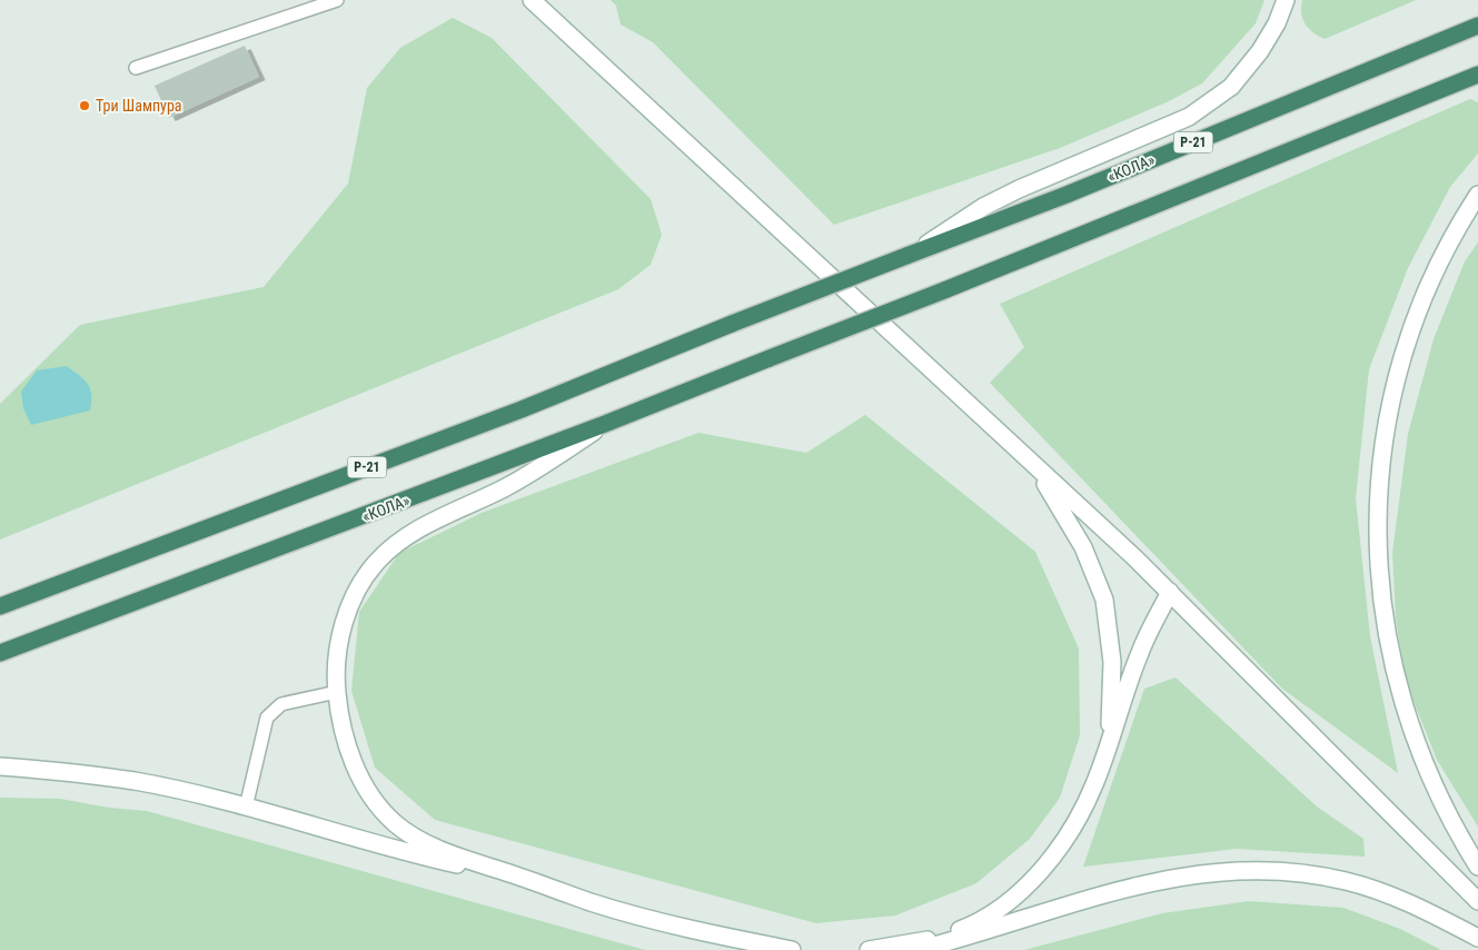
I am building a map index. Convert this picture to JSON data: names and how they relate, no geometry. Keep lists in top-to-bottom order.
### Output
{
  "streets": {
    "highway": ["Р-21", "«КОЛА»"]
  },
  "crossings": [
    ["Р-21", "«КОЛА»"]
  ],
  "places": ["Три Шампура"]
}
